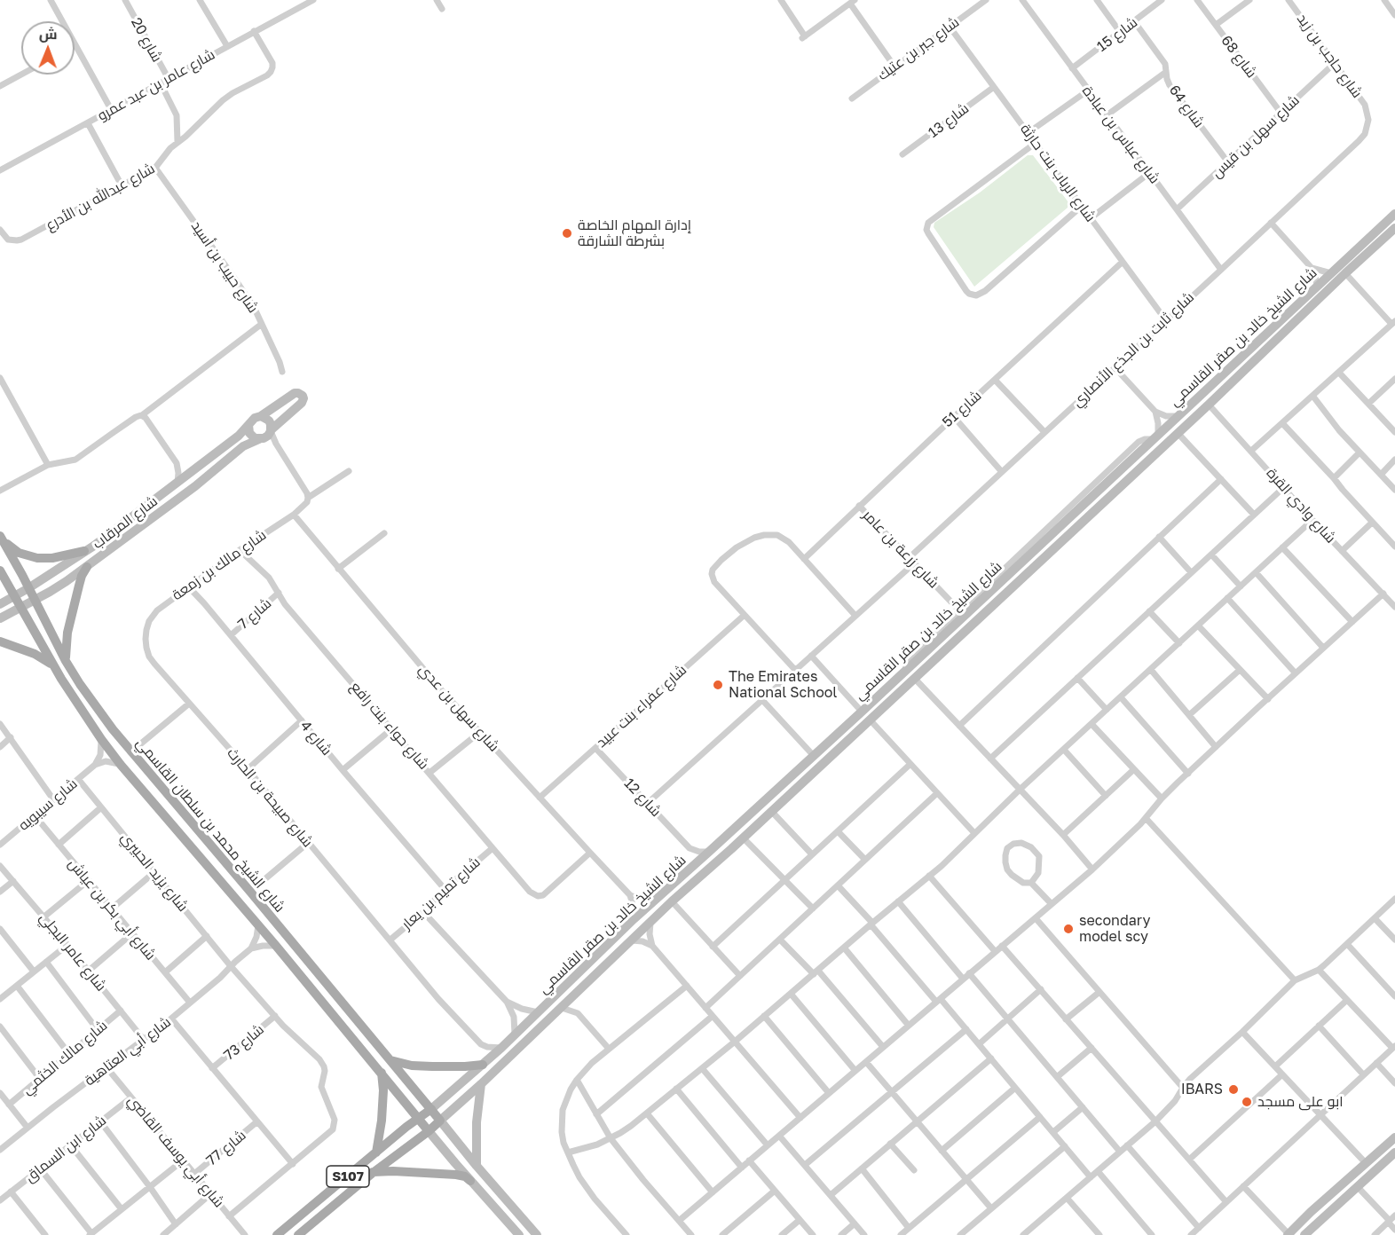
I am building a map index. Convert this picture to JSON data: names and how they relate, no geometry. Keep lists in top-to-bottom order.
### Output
{
  "streets": {
    "main road": [
      "شارع الشيخ خالد بن صقر القاسمي",
      "شارع المرقاب",
      "شارع الشيخ محمد بن سلطان القاسمي",
      "S107"
    ],
    "street": [
      "شارع 15",
      "شارع 20",
      "شارع جبر بن عتيك",
      "شارع حاجب بن زيد",
      "شارع 68",
      "شارع عامر بن عبد عمرو",
      "شارع 64",
      "شارع 13",
      "شارع عباس بن عبادة",
      "شارع سهل بن قيس",
      "شارع الرباب بنت حارثة",
      "شارع عبدالله بن الأدرع",
      "شارع حبيب بن أسيد",
      "شارع ثابت بن الجذع الأنصاري",
      "شارع 51",
      "شارع وادي القرة",
      "شارع زرعة بن عامر",
      "شارع مالك بن زمعة",
      "شارع 7",
      "شارع عفراء بنت عبيد",
      "شارع سهل بن عدي",
      "شارع حواء بنت رافع",
      "شارع 4",
      "شارع صبيحة بن الحارث",
      "شارع 12",
      "شارع سيبويه",
      "شارع يزيد الحبيري",
      "شارع تميم بن يعار",
      "شارع أبي بكر بن عياش",
      "شارع عامر البجلي",
      "شارع 73",
      "شارع أبي العتاهية",
      "شارع مالك الخثمي",
      "شارع 77",
      "شارع ابن السماق",
      "شارع أبي يوسف القاضي"
    ]
  },
  "crossings": [
    ["شارع 15", "شارع 64"],
    ["شارع 15", "شارع عباس بن عبادة"],
    ["شارع 20", "شارع عامر بن عبد عمرو"],
    ["شارع جبر بن عتيك", "شارع الرباب بنت حارثة"],
    ["شارع حاجب بن زيد", "شارع سهل بن قيس"],
    ["شارع حاجب بن زيد", "شارع ثابت بن الجذع الأنصاري"],
    ["شارع 68", "شارع سهل بن قيس"],
    ["شارع عامر بن عبد عمرو", "شارع عبدالله بن الأدرع"],
    ["شارع 64", "شارع سهل بن قيس"],
    ["شارع 13", "شارع الرباب بنت حارثة"],
    ["شارع عباس بن عبادة", "شارع سهل بن قيس"],
    ["شارع عباس بن عبادة", "شارع ثابت بن الجذع الأنصاري"],
    ["شارع الرباب بنت حارثة", "شارع ثابت بن الجذع الأنصاري"],
    ["شارع الرباب بنت حارثة", "شارع 51"],
    ["شارع عبدالله بن الأدرع", "شارع حبيب بن أسيد"],
    ["شارع الشيخ خالد بن صقر القاسمي", "شارع وادي القرة"],
    ["شارع الشيخ خالد بن صقر القاسمي", "شارع زرعة بن عامر"],
    ["شارع الشيخ خالد بن صقر القاسمي", "شارع صبيحة بن الحارث"],
    ["شارع الشيخ خالد بن صقر القاسمي", "شارع الشيخ محمد بن سلطان القاسمي"],
    ["شارع ثابت بن الجذع الأنصاري", "شارع زرعة بن عامر"],
    ["شارع ثابت بن الجذع الأنصاري", "شارع 12"],
    ["شارع 51", "شارع زرعة بن عامر"],
    ["شارع المرقاب", "شارع الشيخ محمد بن سلطان القاسمي"],
    ["شارع مالك بن زمعة", "شارع سهل بن عدي"],
    ["شارع مالك بن زمعة", "شارع حواء بنت رافع"],
    ["شارع مالك بن زمعة", "شارع 4"],
    ["شارع مالك بن زمعة", "شارع صبيحة بن الحارث"],
    ["شارع 7", "شارع حواء بنت رافع"],
    ["شارع 7", "شارع 4"],
    ["شارع عفراء بنت عبيد", "شارع سهل بن عدي"],
    ["شارع عفراء بنت عبيد", "شارع 12"],
    ["شارع سهل بن عدي", "شارع حواء بنت رافع"],
    ["شارع حواء بنت رافع", "شارع تميم بن يعار"],
    ["شارع 4", "شارع تميم بن يعار"],
    ["شارع صبيحة بن الحارث", "شارع تميم بن يعار"],
    ["شارع سيبويه", "شارع يزيد الحبيري"],
    ["شارع سيبويه", "شارع أبي بكر بن عياش"],
    ["شارع الشيخ محمد بن سلطان القاسمي", "S107"],
    ["شارع يزيد الحبيري", "شارع 73"],
    ["شارع يزيد الحبيري", "شارع أبي العتاهية"],
    ["شارع أبي بكر بن عياش", "شارع أبي العتاهية"],
    ["شارع عامر البجلي", "شارع أبي العتاهية"],
    ["شارع عامر البجلي", "شارع مالك الخثمي"],
    ["شارع أبي العتاهية", "شارع أبي يوسف القاضي"],
    ["شارع 77", "شارع أبي يوسف القاضي"],
    ["شارع ابن السماق", "شارع أبي يوسف القاضي"]
  ],
  "places": [
    "إدارة المهام الخاصة بشرطة الشارقة",
    "The Emirates National School",
    "secondary model scy",
    "IBARS",
    "ابو علی مسجد"
  ],
  "north": "top"
}
